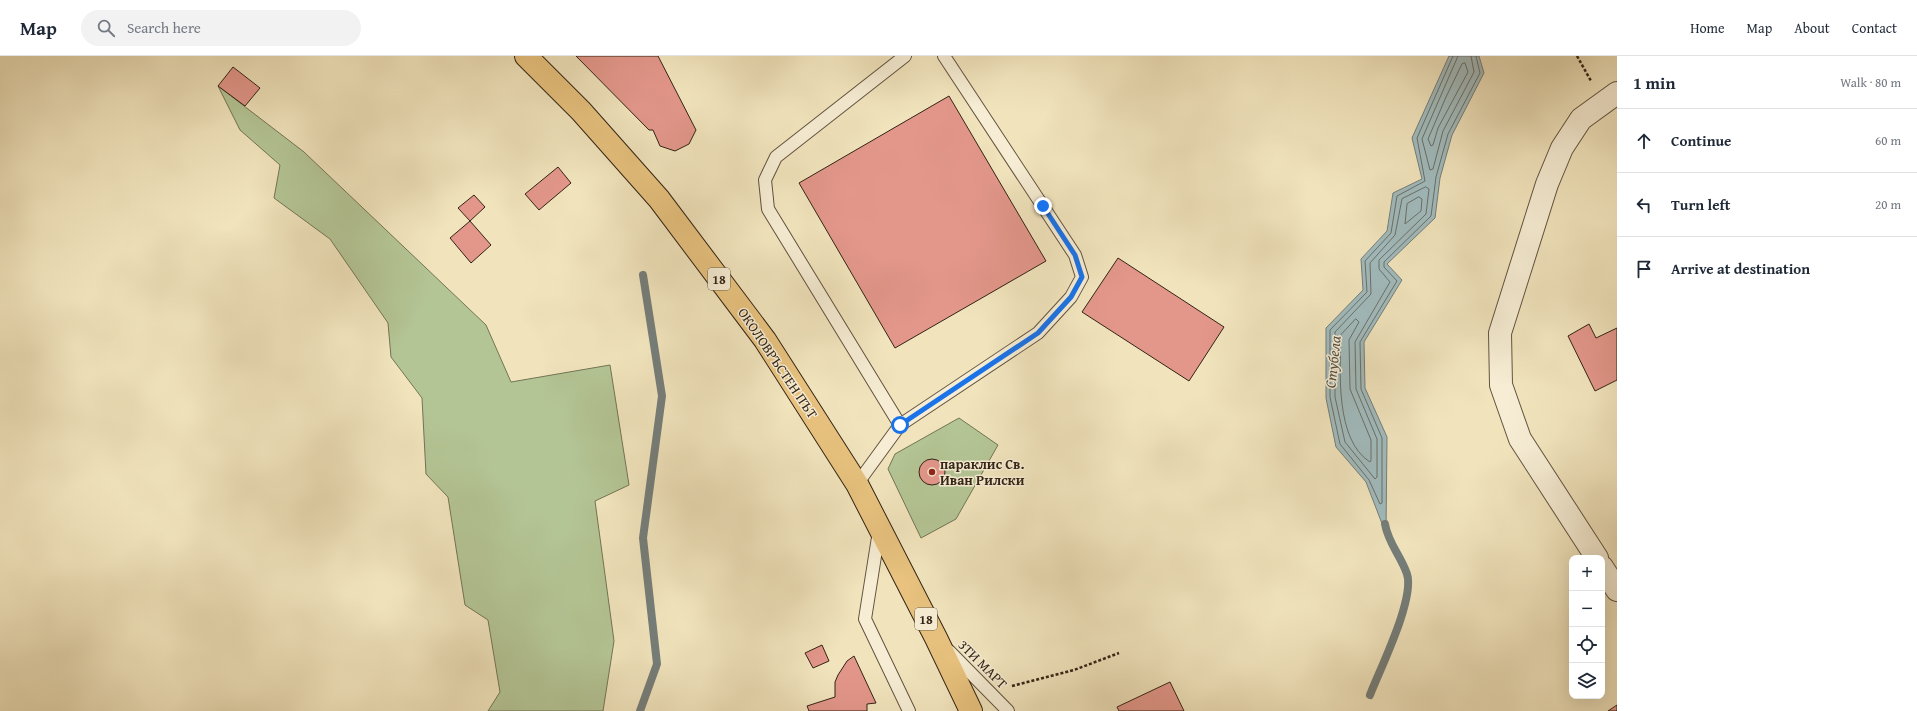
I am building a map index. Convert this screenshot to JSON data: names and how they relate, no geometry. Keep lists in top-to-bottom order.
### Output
{
  "streets": {
    "highway": ["18", "ОКОЛОВРЪСТЕН ПЪТ"],
    "lane": ["3ТИ МАРТ"]
  },
  "crossings": [
    ["ОКОЛОВРЪСТЕН ПЪТ", "3ТИ МАРТ"]
  ],
  "water": ["Стубела"],
  "places": ["параклис Св. Иван Рилски"],
  "page": {
    "header": "Map",
    "search": "Search here",
    "nav": [
      "Home",
      "Map",
      "About",
      "Contact"
    ],
    "heading": ["1 min", "Walk · 80 m"],
    "list": [
      ["Continue", "60 m"],
      ["Turn left", "20 m"],
      "Arrive at destination"
    ],
    "map_buttons": ["+", "−"]
  }
}
